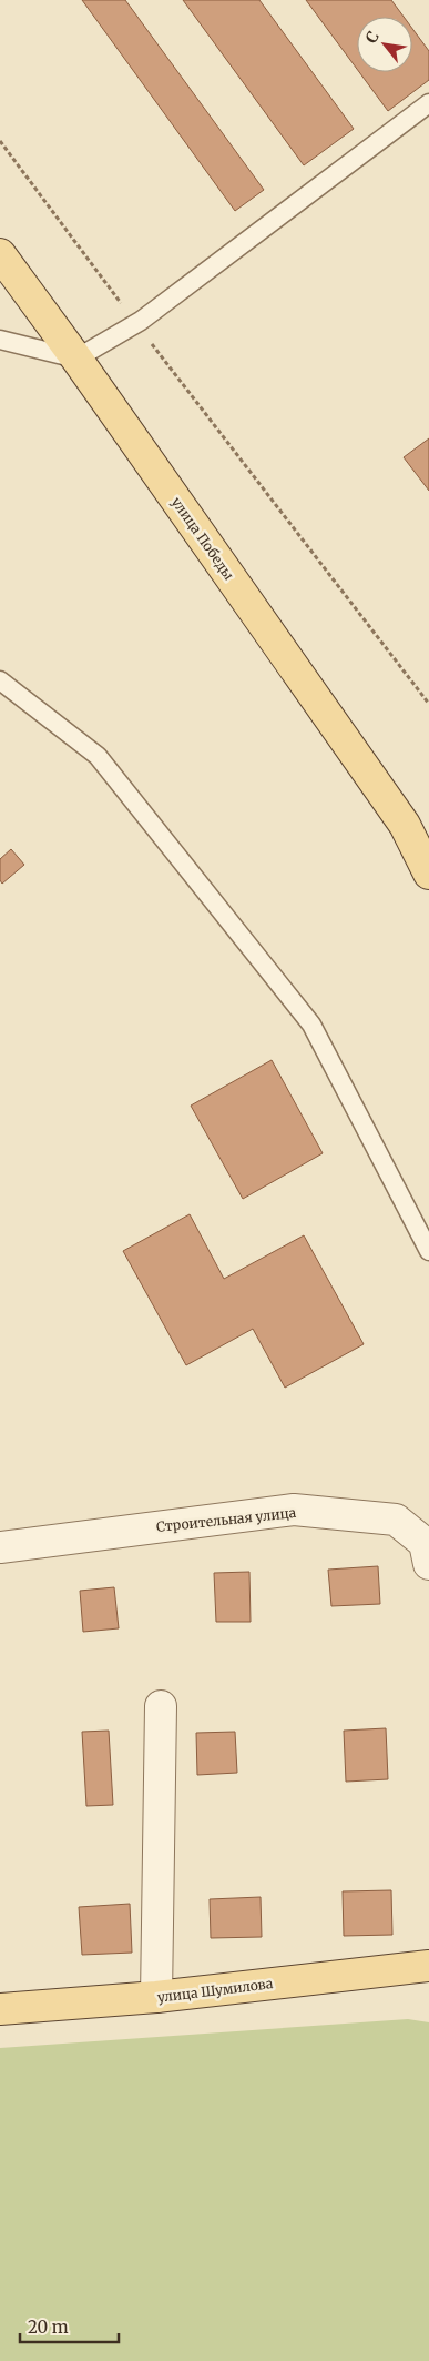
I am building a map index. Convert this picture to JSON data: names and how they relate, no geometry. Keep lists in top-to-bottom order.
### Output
{
  "streets": {
    "main road": ["улица Победы", "улица Шумилова"],
    "street": ["Строительная улица"]
  },
  "scale_bar": "20 m",
  "north": "top left"
}
